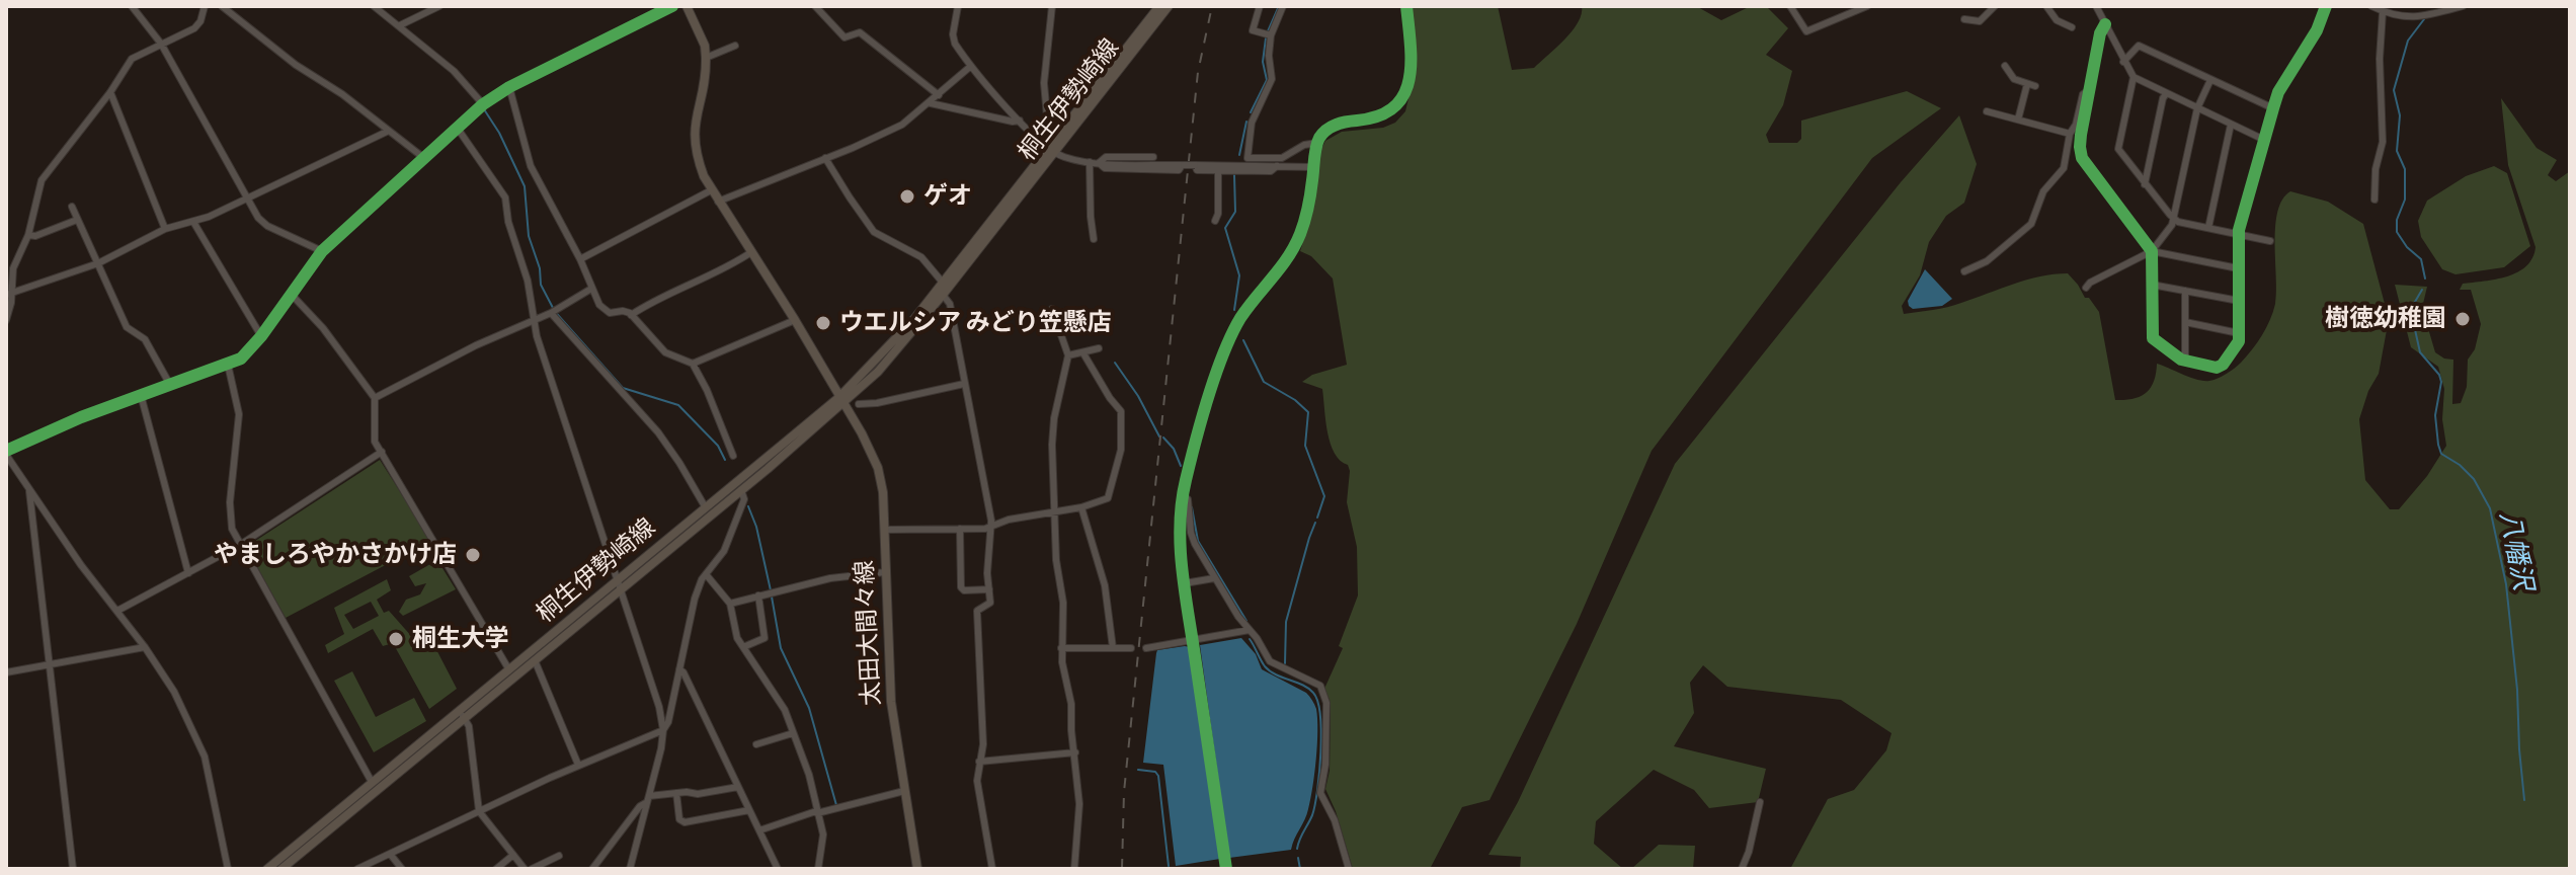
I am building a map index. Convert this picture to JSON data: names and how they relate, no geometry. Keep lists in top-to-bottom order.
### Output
{
  "streets": {
    "main road": ["桐生伊勢崎線", "太田大間々線"]
  },
  "crossings": [
    ["桐生伊勢崎線", "太田大間々線"]
  ],
  "water": ["八幡沢"],
  "places": [
    "ゲオ",
    "樹徳幼稚園",
    "ウエルシア みどり笠懸店",
    "やましろやかさかけ店",
    "桐生大学"
  ]
}
